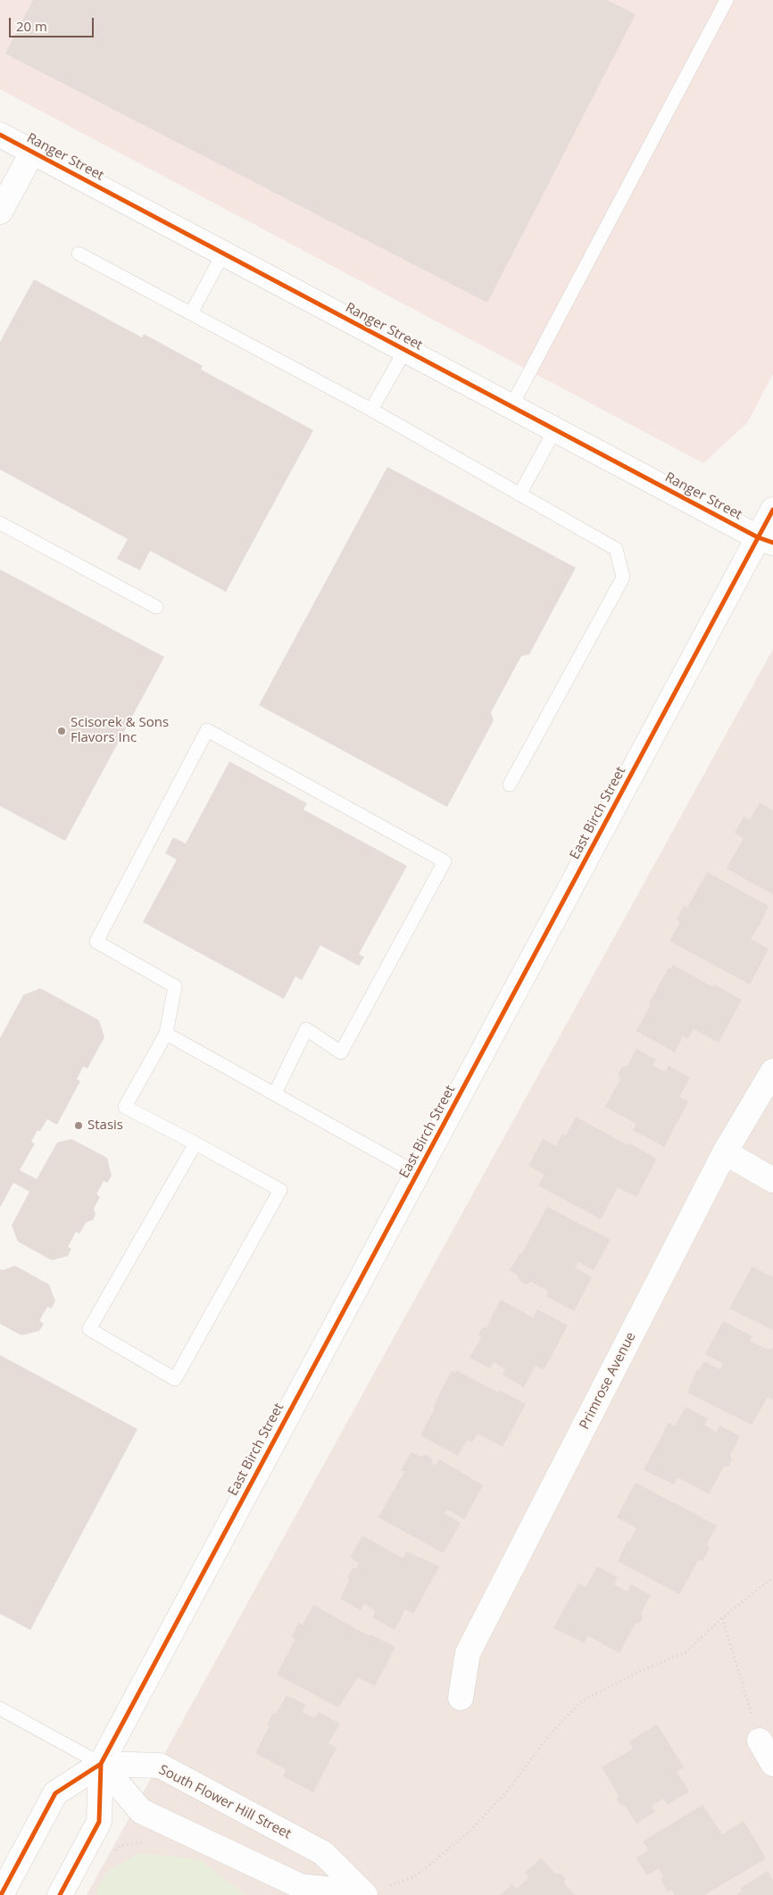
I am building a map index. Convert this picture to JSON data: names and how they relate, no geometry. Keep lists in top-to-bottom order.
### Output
{
  "streets": {
    "street": [
      "Ranger Street",
      "East Birch Street",
      "Primrose Avenue",
      "South Flower Hill Street"
    ]
  },
  "crossings": [
    ["Ranger Street", "East Birch Street"],
    ["East Birch Street", "South Flower Hill Street"]
  ],
  "places": ["Scisorek & Sons Flavors Inc", "Stasis"],
  "scale_bar": "20 m"
}
